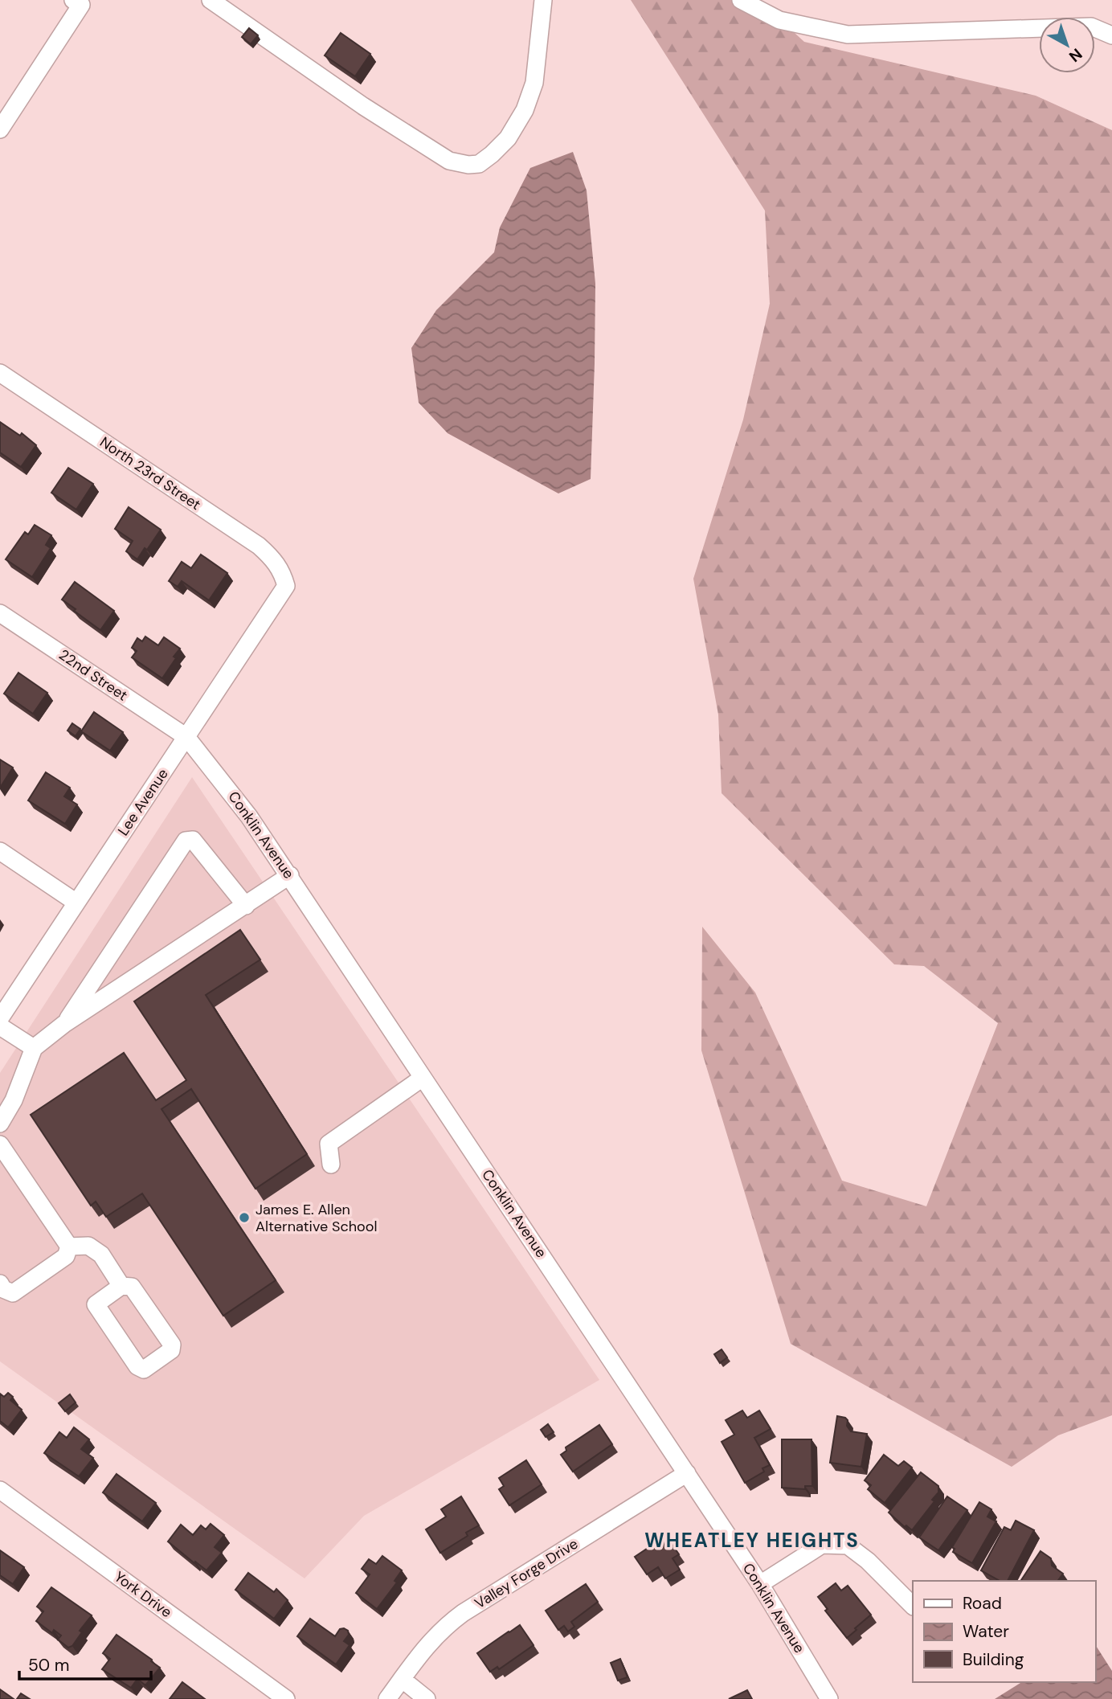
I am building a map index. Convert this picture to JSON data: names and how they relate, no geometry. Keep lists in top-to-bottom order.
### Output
{
  "streets": {
    "street": [
      "North 23rd Street",
      "22nd Street",
      "Lee Avenue",
      "Conklin Avenue",
      "Valley Forge Drive",
      "York Drive"
    ]
  },
  "crossings": [
    ["North 23rd Street", "Lee Avenue"],
    ["22nd Street", "Lee Avenue"],
    ["22nd Street", "Conklin Avenue"],
    ["Lee Avenue", "Conklin Avenue"],
    ["Conklin Avenue", "Valley Forge Drive"]
  ],
  "districts": ["WHEATLEY HEIGHTS"],
  "places": ["James E. Allen Alternative School"],
  "legend": ["Road", "Water", "Building"],
  "scale_bar": "50 m",
  "north": "bottom right"
}
